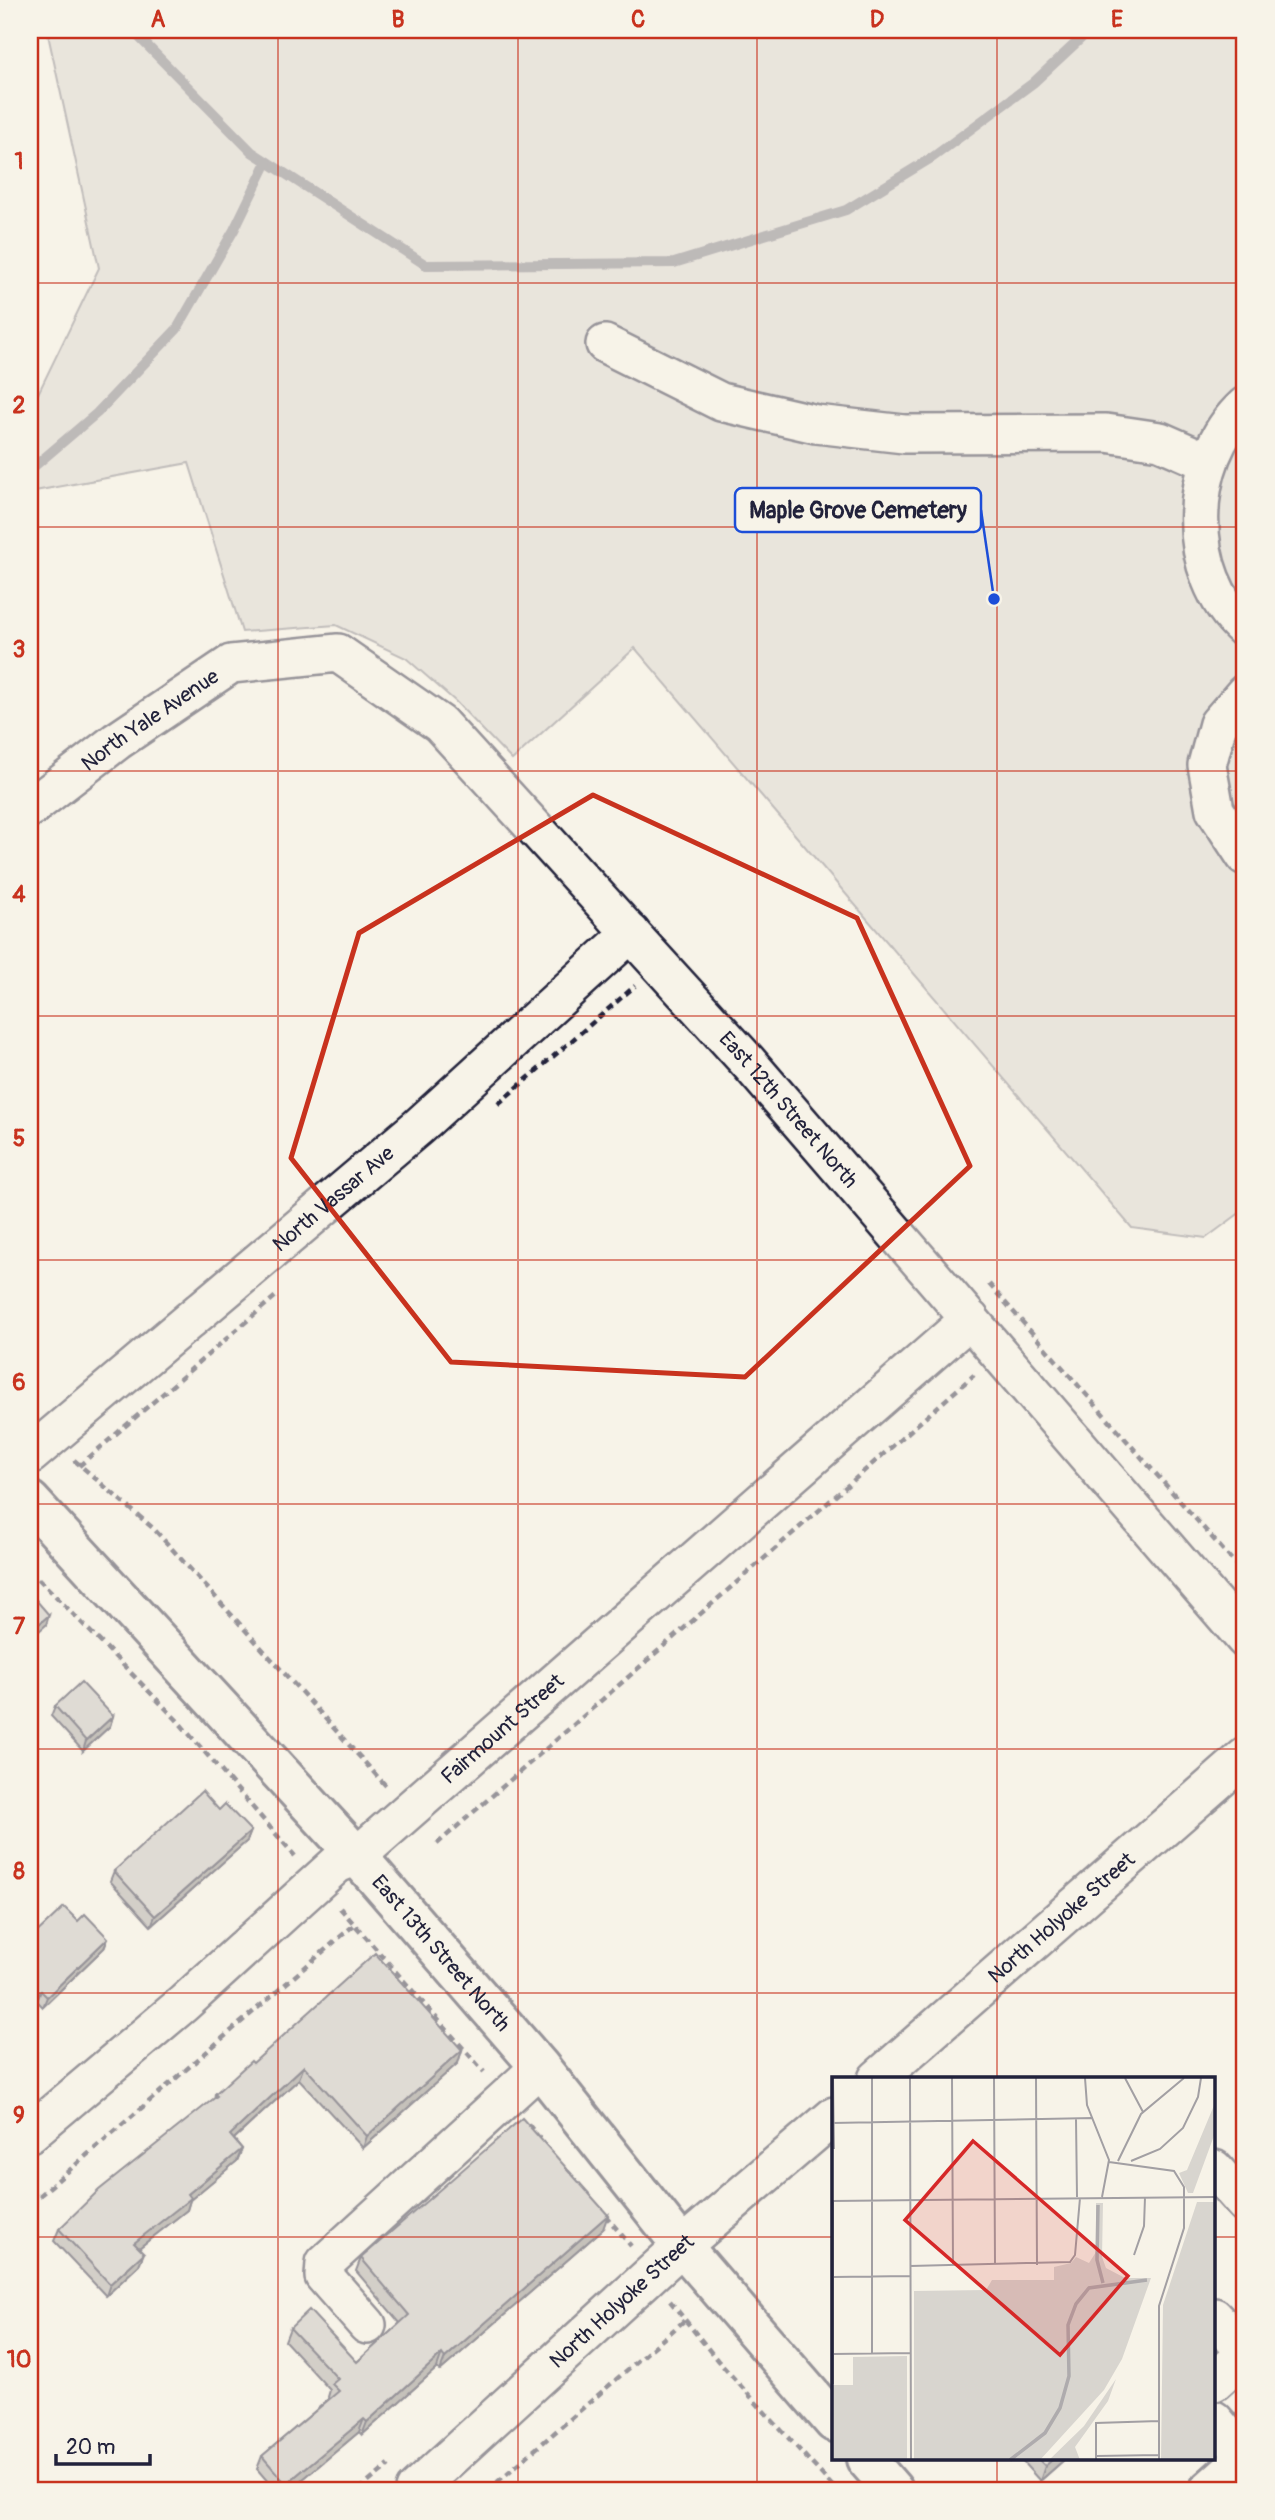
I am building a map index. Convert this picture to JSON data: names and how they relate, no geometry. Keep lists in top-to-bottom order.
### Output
{
  "streets": {
    "main road": ["East 13th Street North"],
    "street": [
      "North Yale Avenue",
      "East 12th Street North",
      "North Vassar Ave",
      "Fairmount Street",
      "North Holyoke Street"
    ]
  },
  "crossings": [
    ["North Yale Avenue", "East 12th Street North"],
    ["East 12th Street North", "North Vassar Ave"],
    ["East 12th Street North", "Fairmount Street"],
    ["Fairmount Street", "East 13th Street North"],
    ["North Holyoke Street", "East 13th Street North"]
  ],
  "places": ["Maple Grove Cemetery"],
  "scale_bar": "20 m",
  "grid": {
    "columns": [
      "A",
      "B",
      "C",
      "D",
      "E"
    ],
    "rows": [
      "1",
      "2",
      "3",
      "4",
      "5",
      "6",
      "7",
      "8",
      "9",
      "10"
    ]
  }
}
